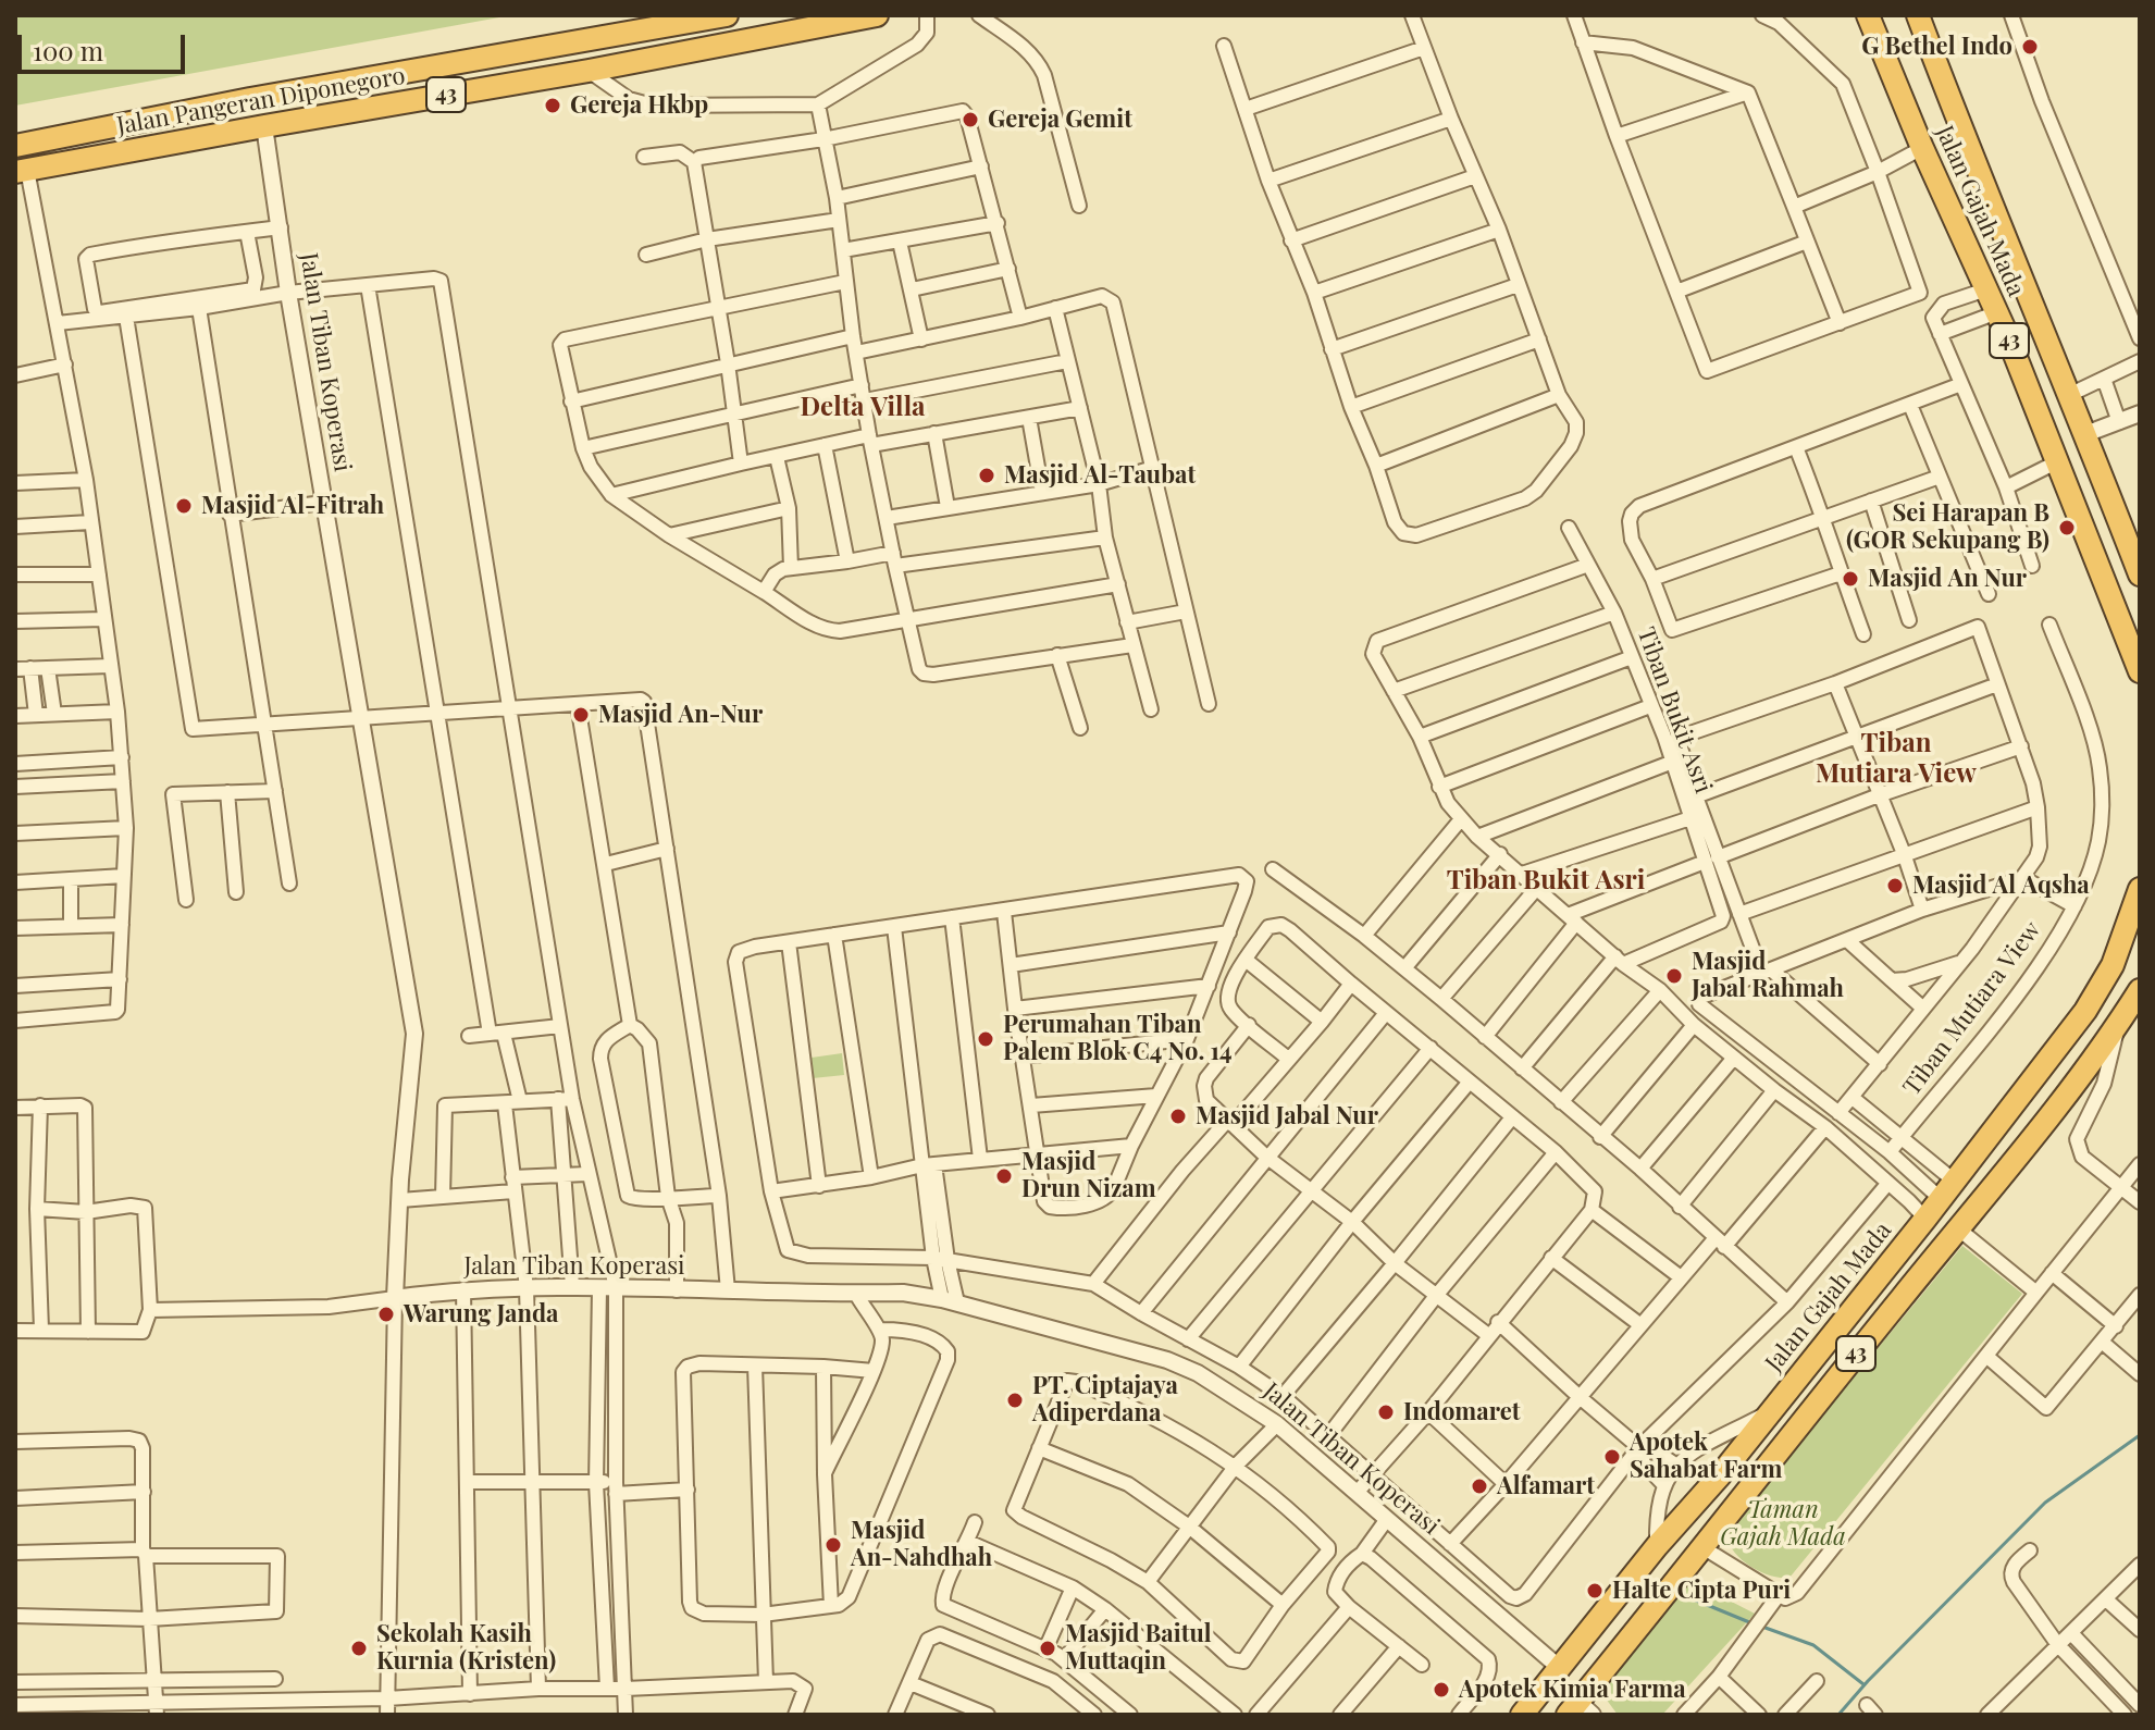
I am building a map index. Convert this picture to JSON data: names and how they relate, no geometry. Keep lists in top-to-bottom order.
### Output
{
  "streets": {
    "highway": ["43", "Jalan Pangeran Diponegoro", "Jalan Gajah Mada"],
    "street": ["Jalan Tiban Koperasi", "Tiban Bukit Asri", "Tiban Mutiara View"]
  },
  "crossings": [
    ["Jalan Pangeran Diponegoro", "Jalan Tiban Koperasi"],
    ["Jalan Gajah Mada", "Jalan Tiban Koperasi"],
    ["Tiban Bukit Asri", "Tiban Mutiara View"]
  ],
  "districts": ["Delta Villa", "Tiban Mutiara View", "Tiban Bukit Asri"],
  "parks": ["Taman Gajah Mada"],
  "places": [
    "G Bethel Indo",
    "Gereja Hkbp",
    "Gereja Gemit",
    "Masjid Al-Taubat",
    "Masjid Al-Fitrah",
    "Sei Harapan B (GOR Sekupang B)",
    "Masjid An Nur",
    "Masjid An-Nur",
    "Masjid Al Aqsha",
    "Masjid Jabal Rahmah",
    "Perumahan Tiban Palem Blok C4 No. 14",
    "Masjid Jabal Nur",
    "Masjid Drun Nizam",
    "Warung Janda",
    "PT. Ciptajaya Adiperdana",
    "Indomaret",
    "Apotek Sahabat Farm",
    "Alfamart",
    "Masjid An-Nahdhah",
    "Halte Cipta Puri",
    "Sekolah Kasih Kurnia (Kristen)",
    "Masjid Baitul Muttaqin",
    "Apotek Kimia Farma"
  ],
  "scale_bar": "100 m"
}
